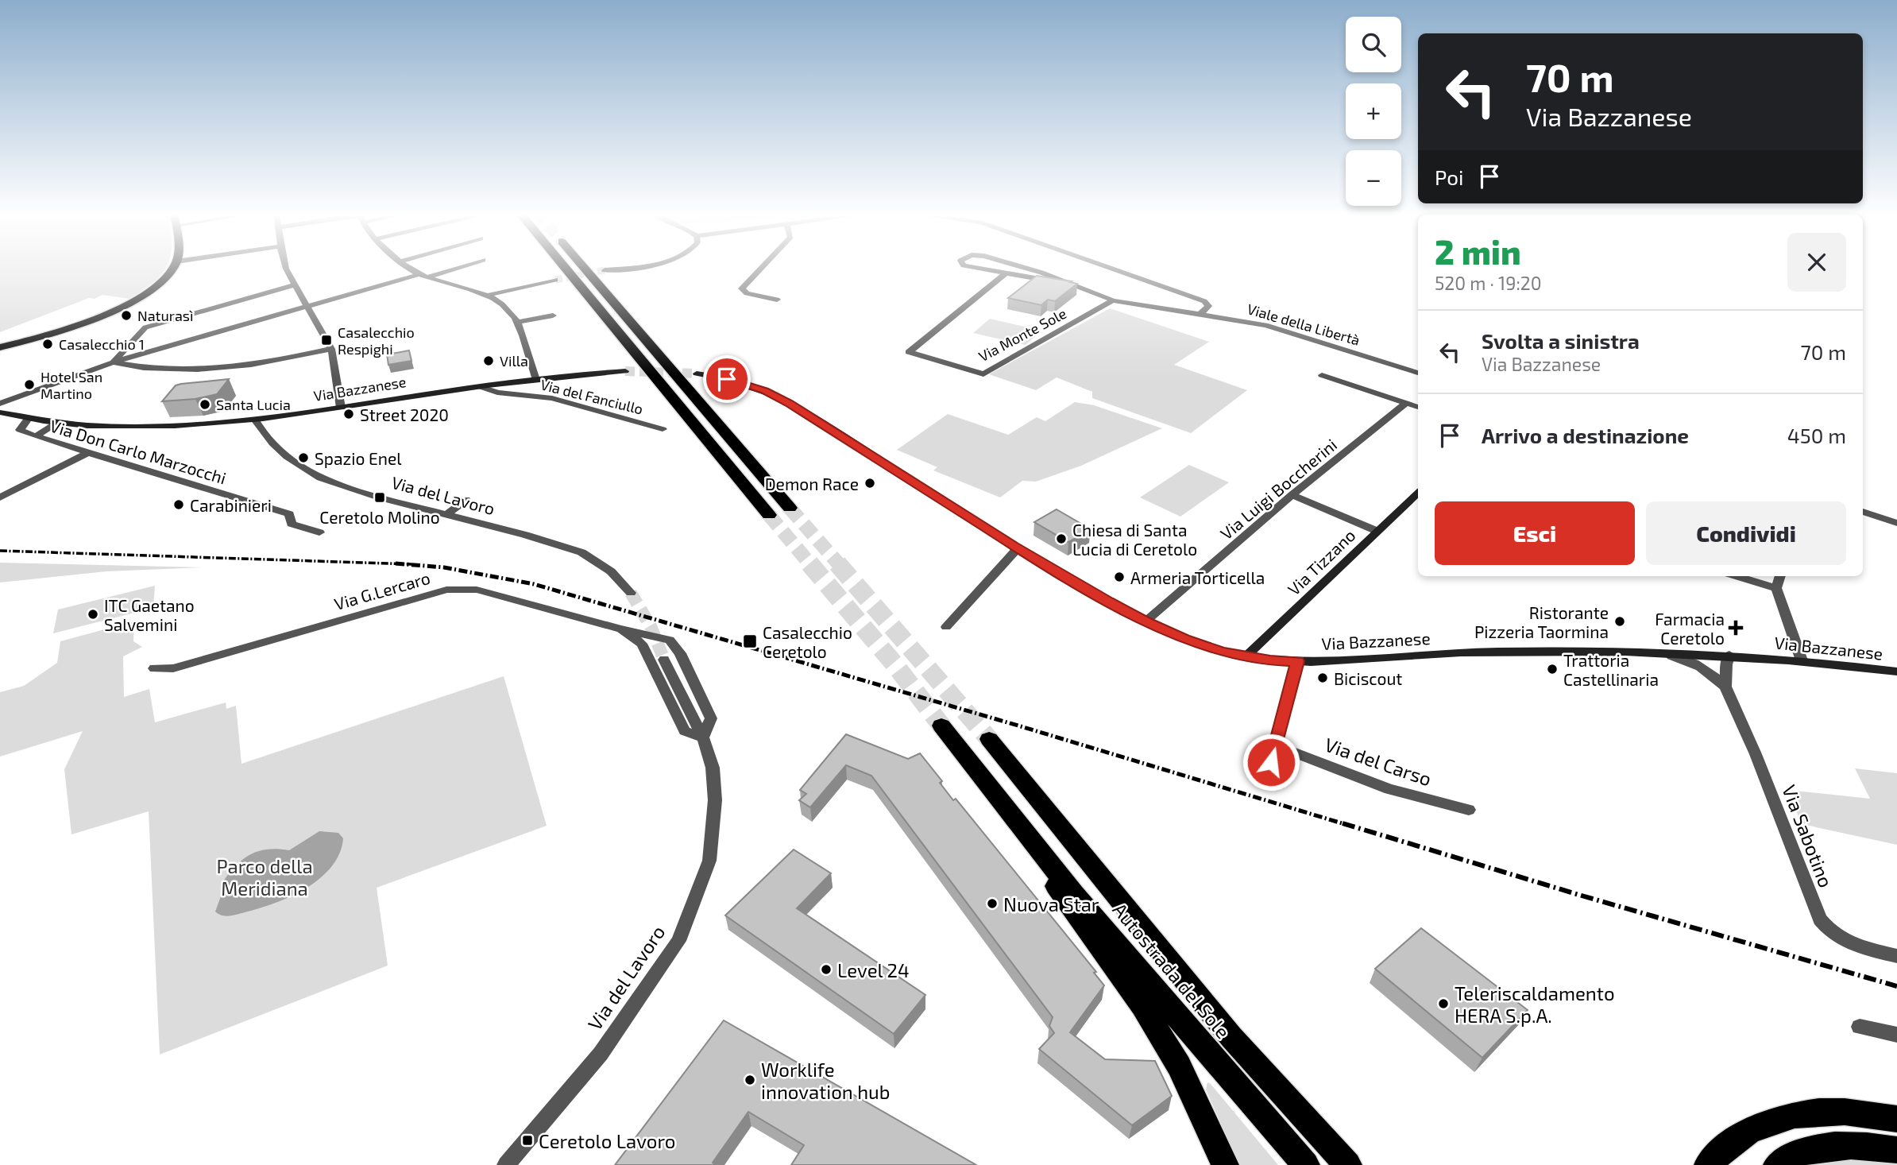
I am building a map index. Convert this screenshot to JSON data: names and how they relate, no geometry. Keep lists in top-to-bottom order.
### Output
{
  "streets": {
    "highway": ["Autostrada del Sole"],
    "main road": ["Via Bazzanese", "Via Tizzano"],
    "street": [
      "Viale della Libertà",
      "Via Monte Sole",
      "Via del Fanciullo",
      "Via Don Carlo Marzocchi",
      "Via Luigi Boccherini",
      "Via del Lavoro",
      "Via G.Lercaro",
      "Via del Carso",
      "Via Sabotino"
    ]
  },
  "crossings": [
    ["Viale della Libertà", "Via Monte Sole"],
    ["Via Bazzanese", "Via del Fanciullo"],
    ["Via Bazzanese", "Via Don Carlo Marzocchi"],
    ["Via Bazzanese", "Via Luigi Boccherini"],
    ["Via Bazzanese", "Via del Lavoro"],
    ["Via Bazzanese", "Via Tizzano"],
    ["Via Bazzanese", "Via Sabotino"],
    ["Via del Lavoro", "Via G.Lercaro"]
  ],
  "parks": ["Parco della Meridiana"],
  "places": {
    "other": [
      "Naturasì",
      "Casalecchio 1",
      "Villa",
      "Hotel San Martino",
      "Santa Lucia",
      "Street 2020",
      "Spazio Enel",
      "Demon Race",
      "Carabinieri",
      "Chiesa di Santa Lucia di Ceretolo",
      "Armeria Torticella",
      "ITC Gaetano Salvemini",
      "Ristorante Pizzeria Taormina",
      "Trattoria Castellinaria",
      "Biciscout",
      "Nuova Star",
      "Level 24",
      "Teleriscaldamento HERA S.p.A.",
      "Worklife innovation hub"
    ],
    "transit": [
      "Casalecchio Respighi",
      "Ceretolo Molino",
      "Casalecchio Ceretolo",
      "Ceretolo Lavoro"
    ],
    "health": ["Farmacia Ceretolo"]
  },
  "page": {
    "map_buttons": ["+", "−"],
    "turn": ["70 m", "Via Bazzanese"],
    "then": "Poi",
    "heading": ["2 min", "520 m · 19:20"],
    "list": [
      {
        "name": "Svolta a sinistra",
        "note": "Via Bazzanese",
        "value": "70 m"
      },
      {
        "name": "Arrivo a destinazione",
        "value": "450 m"
      }
    ],
    "buttons": ["Esci", "Condividi"]
  }
}
